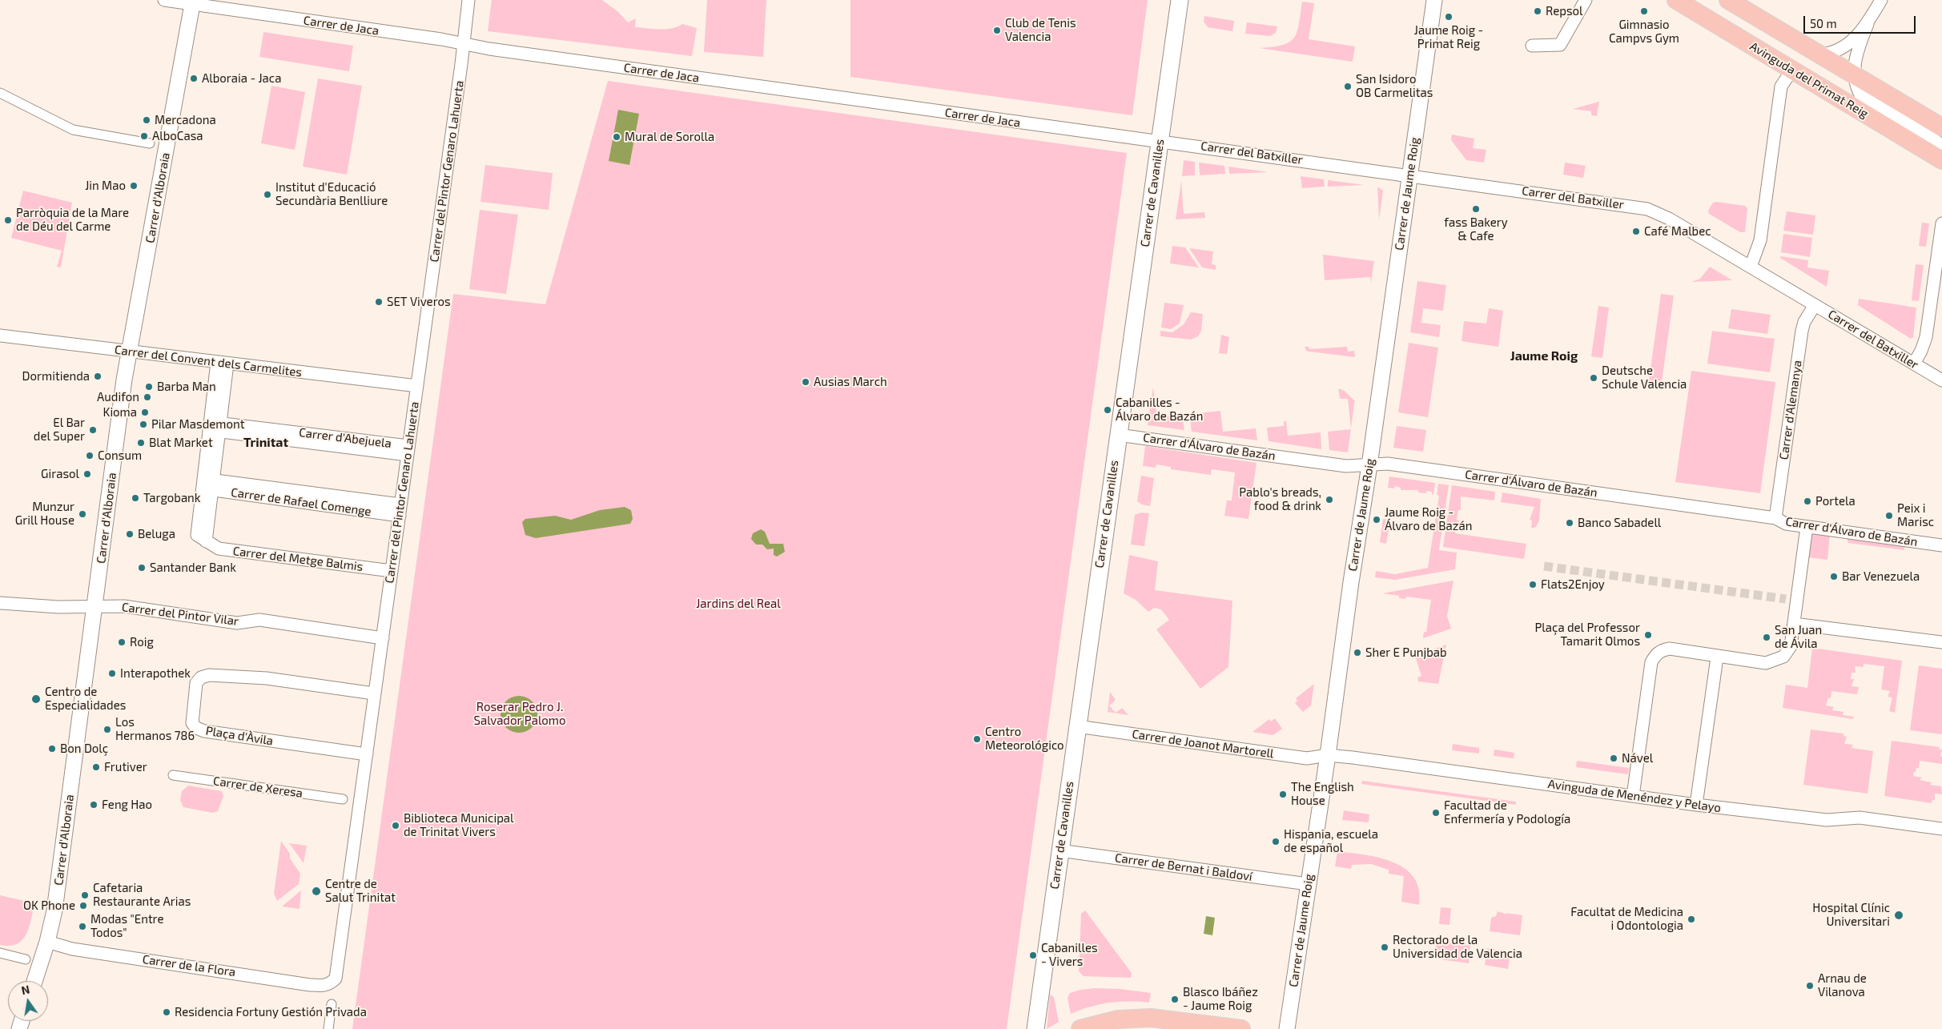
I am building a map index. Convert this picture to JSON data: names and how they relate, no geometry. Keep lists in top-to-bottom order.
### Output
{
  "streets": {
    "main road": ["Avinguda del Primat Reig", "Carrer de Cavanilles"],
    "street": [
      "Carrer de Jaca",
      "Carrer del Batxiller",
      "Carrer del Pintor Genaro Lahuerta",
      "Carrer de Jaume Roig",
      "Carrer d'Alboraia",
      "Carrer del Convent dels Carmelites",
      "Carrer d'Alemanya",
      "Carrer d'Abejuela",
      "Carrer d'Álvaro de Bazán",
      "Carrer de Rafael Comenge",
      "Carrer del Metge Balmis",
      "Carrer del Pintor Vilar",
      "Plaça d'Àvila",
      "Carrer de Joanot Martorell",
      "Carrer de Xeresa",
      "Avinguda de Menéndez y Pelayo",
      "Carrer de Bernat i Baldoví",
      "Carrer de la Flora"
    ]
  },
  "crossings": [
    ["Carrer de Jaca", "Carrer del Batxiller"],
    ["Carrer de Jaca", "Carrer del Pintor Genaro Lahuerta"],
    ["Carrer de Jaca", "Carrer de Cavanilles"],
    ["Carrer de Jaca", "Carrer d'Alboraia"],
    ["Carrer del Batxiller", "Carrer de Cavanilles"],
    ["Carrer del Batxiller", "Carrer de Jaume Roig"],
    ["Carrer del Batxiller", "Carrer d'Alemanya"],
    ["Carrer del Pintor Genaro Lahuerta", "Carrer del Convent dels Carmelites"],
    ["Carrer del Pintor Genaro Lahuerta", "Carrer d'Abejuela"],
    ["Carrer del Pintor Genaro Lahuerta", "Carrer de Rafael Comenge"],
    ["Carrer del Pintor Genaro Lahuerta", "Carrer del Metge Balmis"],
    ["Carrer del Pintor Genaro Lahuerta", "Carrer del Pintor Vilar"],
    ["Carrer del Pintor Genaro Lahuerta", "Plaça d'Àvila"],
    ["Carrer del Pintor Genaro Lahuerta", "Carrer de la Flora"],
    ["Carrer de Cavanilles", "Carrer d'Álvaro de Bazán"],
    ["Carrer de Cavanilles", "Carrer de Joanot Martorell"],
    ["Carrer de Cavanilles", "Carrer de Bernat i Baldoví"],
    ["Carrer de Jaume Roig", "Carrer d'Álvaro de Bazán"],
    ["Carrer de Jaume Roig", "Carrer de Joanot Martorell"],
    ["Carrer de Jaume Roig", "Avinguda de Menéndez y Pelayo"],
    ["Carrer de Jaume Roig", "Carrer de Bernat i Baldoví"],
    ["Carrer d'Alboraia", "Carrer del Convent dels Carmelites"],
    ["Carrer d'Alboraia", "Carrer del Pintor Vilar"],
    ["Carrer d'Alboraia", "Carrer de la Flora"],
    ["Carrer d'Alemanya", "Carrer d'Álvaro de Bazán"],
    ["Carrer de Rafael Comenge", "Carrer del Metge Balmis"],
    ["Carrer de Joanot Martorell", "Avinguda de Menéndez y Pelayo"]
  ],
  "districts": ["Jaume Roig", "Trinitat"],
  "parks": ["Jardins del Real", "Roserar Pedro J. Salvador Palomo"],
  "places": [
    "Repsol",
    "Gimnasio Campvs Gym",
    "Jaume Roig - Primat Reig",
    "Club de Tenis Valencia",
    "Alboraia - Jaca",
    "San Isidoro OB Carmelitas",
    "Mercadona",
    "AlboCasa",
    "Mural de Sorolla",
    "Jin Mao",
    "Institut d'Educació Secundària Benlliure",
    "fass Bakery & Cafe",
    "Parròquia de la Mare de Déu del Carme",
    "Café Malbec",
    "SET Viveros",
    "Dormitienda",
    "Deutsche Schule Valencia",
    "Ausias March",
    "Barba Man",
    "Audifon",
    "Cabanilles - Álvaro de Bazán",
    "Kioma",
    "Pilar Masdemont",
    "El Bar del Super",
    "Blat Market",
    "Consum",
    "Girasol",
    "Targobank",
    "Pablo's breads, food & drink",
    "Portela",
    "Munzur Grill House",
    "Peix i Marisc",
    "Jaume Roig - Álvaro de Bazán",
    "Banco Sabadell",
    "Beluga",
    "Santander Bank",
    "Bar Venezuela",
    "Flats2Enjoy",
    "Plaça del Professor Tamarit Olmos",
    "San Juan de Ávila",
    "Roig",
    "Sher E Punjbab",
    "Interapothek",
    "Centro de Especialidades",
    "Los Hermanos 786",
    "Centro Meteorológico",
    "Bon Dolç",
    "Nável",
    "Frutiver",
    "The English House",
    "Feng Hao",
    "Facultad de Enfermería y Podología",
    "Biblioteca Municipal de Trinitat Vivers",
    "Hispania, escuela de español",
    "Centre de Salut Trinitat",
    "Cafetaria Restaurante Arias",
    "OK Phone",
    "Hospital Clínic Universitari",
    "Facultat de Medicina i Odontologia",
    "Modas \"Entre Todos\"",
    "Rectorado de la Universidad de Valencia",
    "Cabanilles - Vivers",
    "Arnau de Vilanova",
    "Blasco Ibáñez - Jaume Roig",
    "Residencia Fortuny Gestión Privada"
  ],
  "scale_bar": "50 m",
  "north": "top"
}
